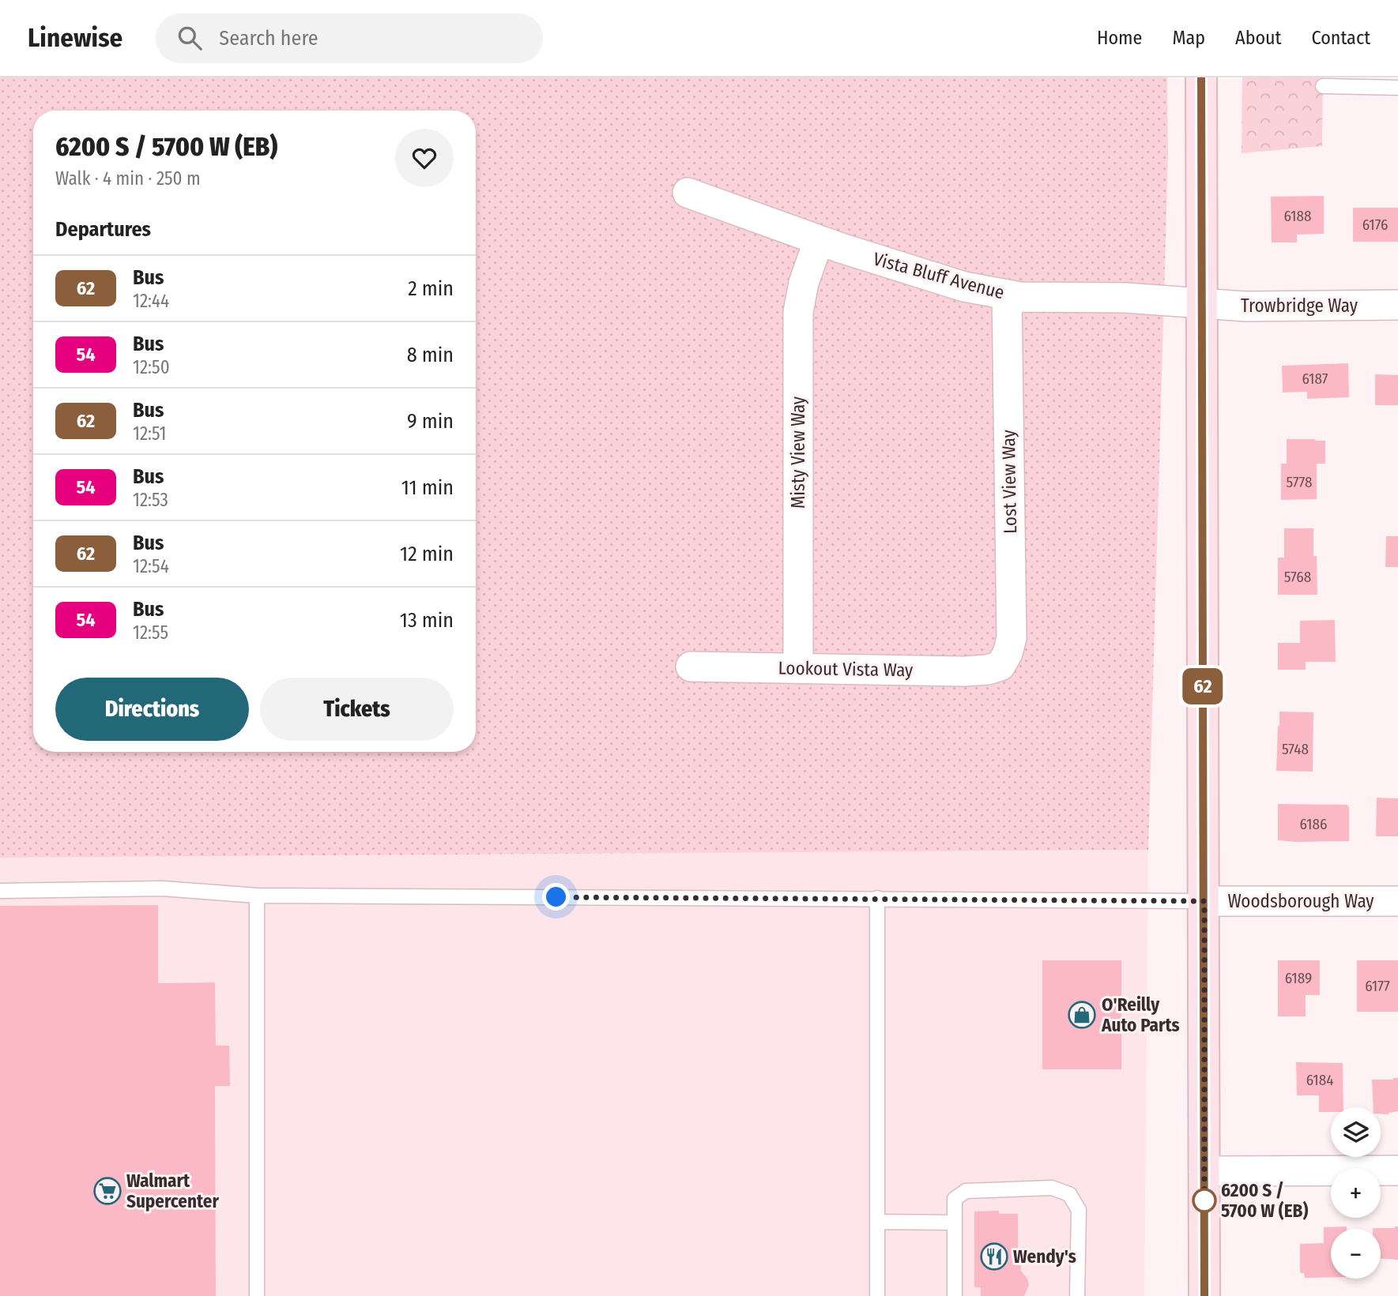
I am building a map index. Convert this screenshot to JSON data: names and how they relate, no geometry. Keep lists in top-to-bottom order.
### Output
{
  "streets": {
    "street": [
      "Vista Bluff Avenue",
      "Trowbridge Way",
      "Misty View Way",
      "Lost View Way",
      "Lookout Vista Way",
      "Woodsborough Way"
    ]
  },
  "crossings": [
    ["Vista Bluff Avenue", "Trowbridge Way"],
    ["Vista Bluff Avenue", "Misty View Way"],
    ["Vista Bluff Avenue", "Lost View Way"],
    ["Misty View Way", "Lookout Vista Way"],
    ["Lost View Way", "Lookout Vista Way"]
  ],
  "places": {
    "shop": ["O'Reilly Auto Parts"],
    "supermarket": ["Walmart Supercenter"],
    "other": ["6200 S / 5700 W (EB)"],
    "restaurant": ["Wendy's"]
  },
  "lines": ["bus line 62"],
  "house_numbers": [
    "6188",
    "6176",
    "6187",
    "5778",
    "5768",
    "5748",
    "6186",
    "6189",
    "6177",
    "6184"
  ],
  "page": {
    "header": "Linewise",
    "search": "Search here",
    "nav": [
      "Home",
      "Map",
      "About",
      "Contact"
    ],
    "on_map": "62",
    "heading": [
      ["6200 S / 5700 W (EB)", "Walk · 4 min · 250 m"],
      "Departures"
    ],
    "list": [
      {
        "mark": "62",
        "name": "Bus",
        "note": "12:44",
        "value": "2 min"
      },
      {
        "mark": "54",
        "name": "Bus",
        "note": "12:50",
        "value": "8 min"
      },
      {
        "mark": "62",
        "name": "Bus",
        "note": "12:51",
        "value": "9 min"
      },
      {
        "mark": "54",
        "name": "Bus",
        "note": "12:53",
        "value": "11 min"
      },
      {
        "mark": "62",
        "name": "Bus",
        "note": "12:54",
        "value": "12 min"
      },
      {
        "mark": "54",
        "name": "Bus",
        "note": "12:55",
        "value": "13 min"
      }
    ],
    "buttons": ["Directions", "Tickets"],
    "map_buttons": ["+", "−"]
  }
}
